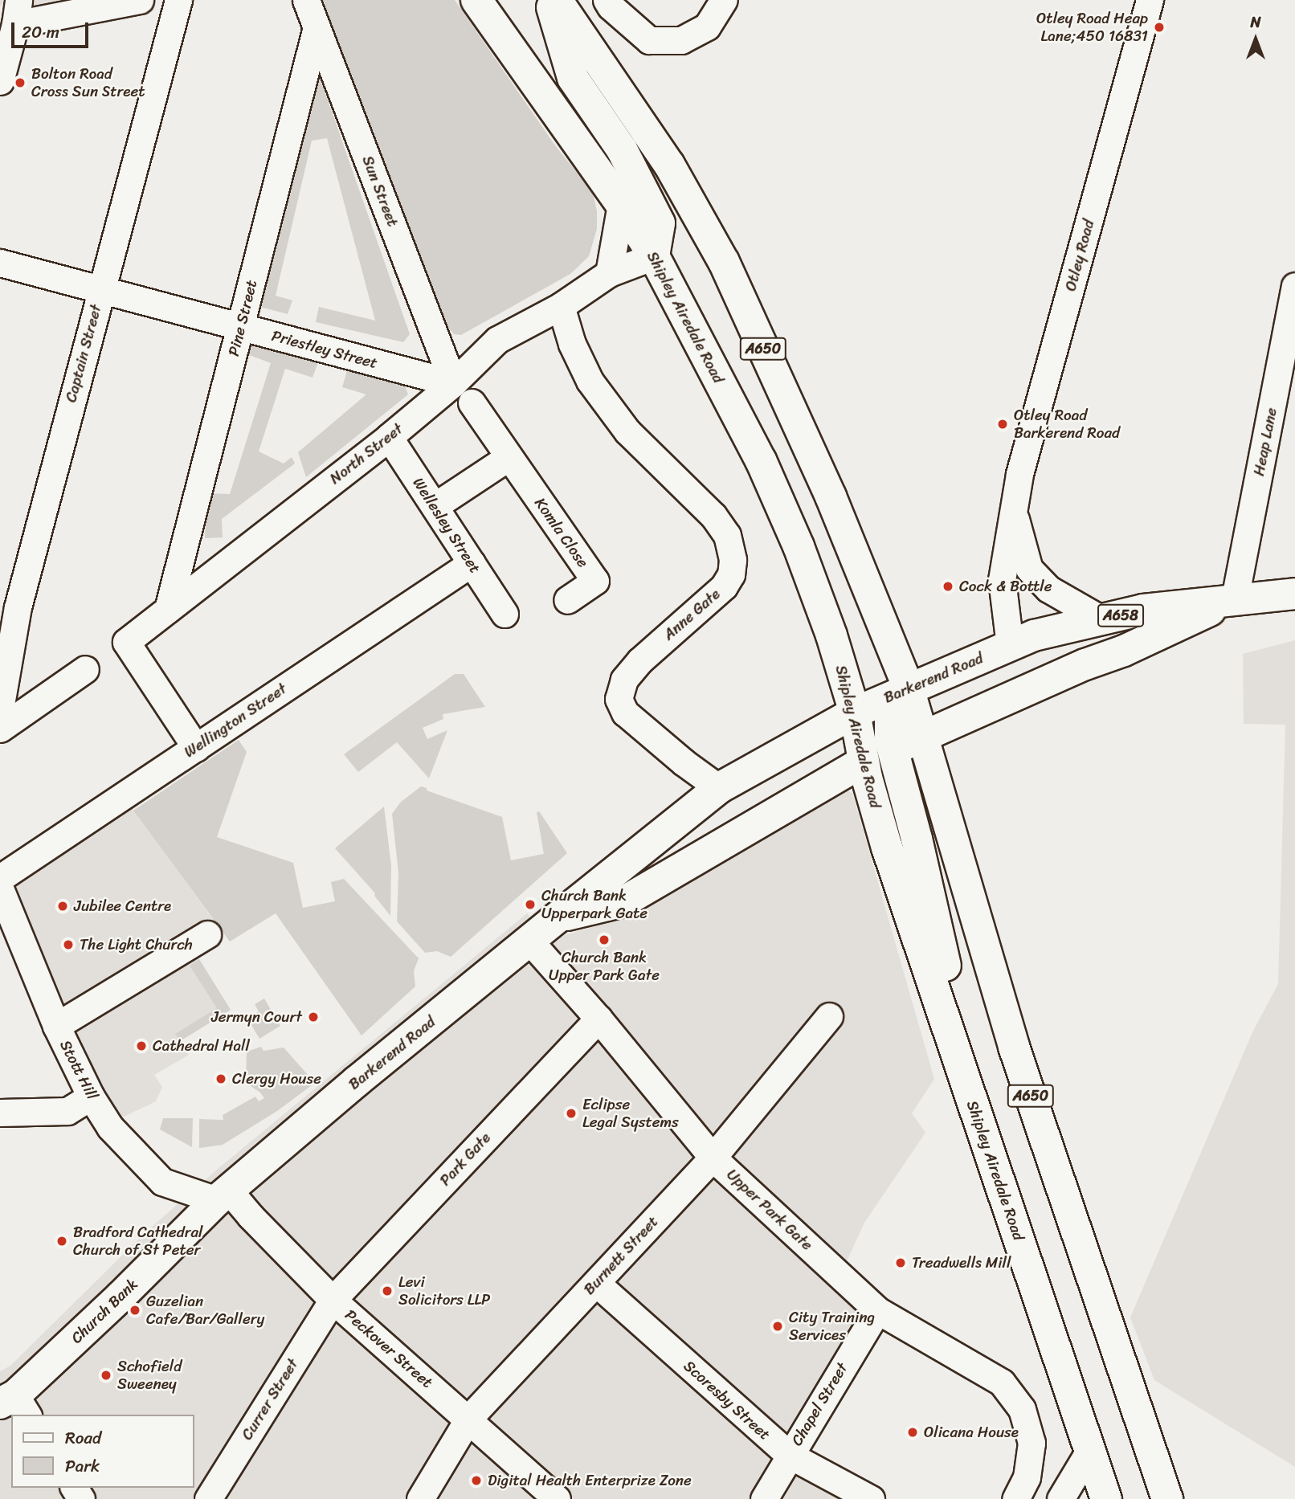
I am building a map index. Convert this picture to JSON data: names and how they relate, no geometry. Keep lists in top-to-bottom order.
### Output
{
  "streets": {
    "main road": [
      "Shipley Airedale Road",
      "A650",
      "A658",
      "Barkerend Road",
      "Church Bank"
    ],
    "street": [
      "Sun Street",
      "Otley Road",
      "Pine Street",
      "Priestley Street",
      "Captain Street",
      "Heap Lane",
      "North Street",
      "Wellesley Street",
      "Komla Close",
      "Anne Gate",
      "Wellington Street",
      "Stott Hill",
      "Park Gate",
      "Upper Park Gate",
      "Burnett Street",
      "Peckover Street",
      "Currer Street",
      "Scoresby Street",
      "Chapel Street"
    ]
  },
  "crossings": [
    ["Sun Street", "Pine Street"],
    ["Sun Street", "Priestley Street"],
    ["Sun Street", "North Street"],
    ["Otley Road", "Barkerend Road"],
    ["Shipley Airedale Road", "North Street"],
    ["Shipley Airedale Road", "Barkerend Road"],
    ["Pine Street", "Priestley Street"],
    ["Pine Street", "North Street"],
    ["A650", "Barkerend Road"],
    ["Priestley Street", "Captain Street"],
    ["Priestley Street", "North Street"],
    ["Heap Lane", "Barkerend Road"],
    ["North Street", "Wellesley Street"],
    ["North Street", "Anne Gate"],
    ["North Street", "Wellington Street"],
    ["Wellesley Street", "Wellington Street"],
    ["Anne Gate", "Barkerend Road"],
    ["Barkerend Road", "Stott Hill"],
    ["Barkerend Road", "Upper Park Gate"],
    ["Barkerend Road", "Church Bank"],
    ["Barkerend Road", "Peckover Street"],
    ["Stott Hill", "Church Bank"],
    ["Stott Hill", "Peckover Street"],
    ["Park Gate", "Upper Park Gate"],
    ["Park Gate", "Peckover Street"],
    ["Park Gate", "Currer Street"],
    ["Upper Park Gate", "Burnett Street"],
    ["Upper Park Gate", "Chapel Street"],
    ["Burnett Street", "Peckover Street"],
    ["Burnett Street", "Scoresby Street"],
    ["Church Bank", "Peckover Street"],
    ["Peckover Street", "Currer Street"],
    ["Scoresby Street", "Chapel Street"]
  ],
  "places": [
    "Otley Road Heap Lane;450 16831",
    "Bolton Road Cross Sun Street",
    "Otley Road Barkerend Road",
    "Cock & Bottle",
    "Church Bank Upperpark Gate",
    "Jubilee Centre",
    "Church Bank Upper Park Gate",
    "The Light Church",
    "Jermyn Court",
    "Cathedral Hall",
    "Clergy House",
    "Eclipse Legal Systems",
    "Bradford Cathedral Church of St Peter",
    "Treadwells Mill",
    "Levi Solicitors LLP",
    "Guzelian Cafe/Bar/Gallery",
    "City Training Services",
    "Schofield Sweeney",
    "Olicana House",
    "Digital Health Enterprize Zone"
  ],
  "legend": ["Road", "Park"],
  "scale_bar": "20 m",
  "north": "top"
}
